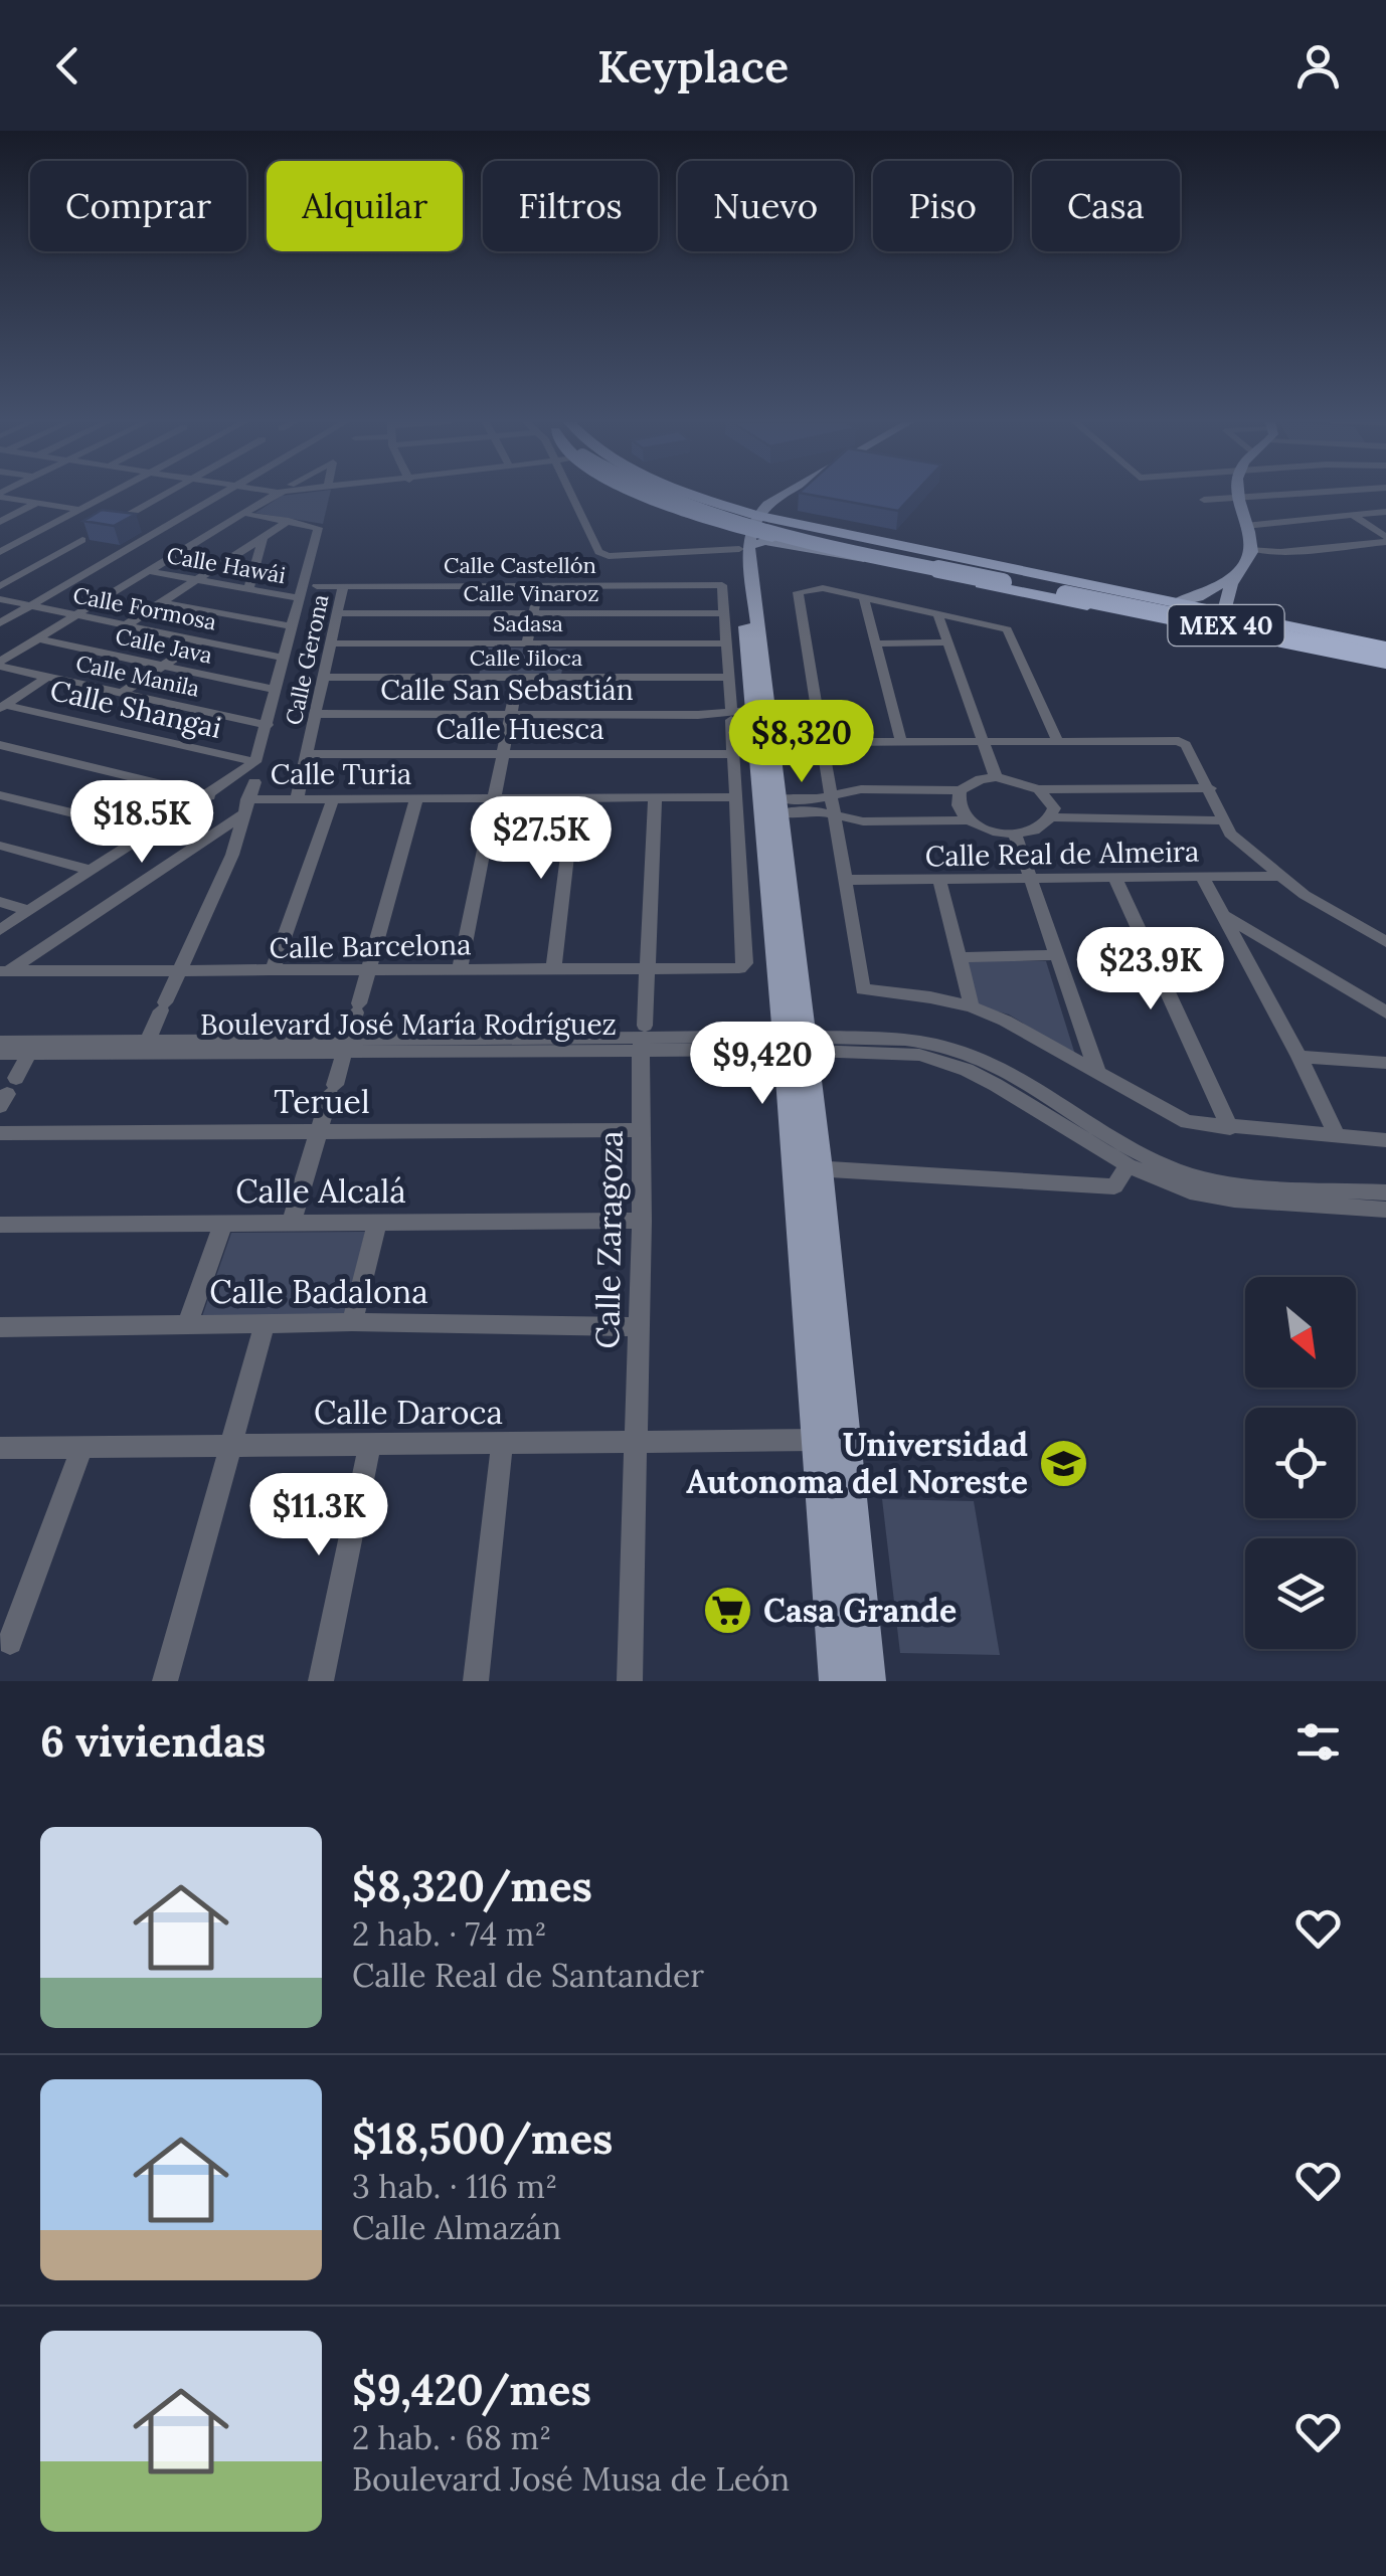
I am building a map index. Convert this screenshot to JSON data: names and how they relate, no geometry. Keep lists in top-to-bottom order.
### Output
{
  "streets": {
    "highway": ["MEX 40"],
    "street": [
      "Calle Hawái",
      "Calle Castellón",
      "Calle Vinaroz",
      "Calle Formosa",
      "Sadasa",
      "Calle Java",
      "Calle Jiloca",
      "Calle Gerona",
      "Calle Manila",
      "Calle San Sebastián",
      "Calle Shangai",
      "Calle Huesca",
      "Calle Turia",
      "Calle Real de Almeira",
      "Calle Barcelona",
      "Boulevard José María Rodríguez",
      "Teruel",
      "Calle Alcalá",
      "Calle Zaragoza",
      "Calle Badalona",
      "Calle Daroca"
    ]
  },
  "crossings": [
    ["Calle Castellón", "Calle Vinaroz"],
    ["Calle Castellón", "Calle Gerona"],
    ["Calle Vinaroz", "Calle Gerona"],
    ["Sadasa", "Calle Gerona"],
    ["Calle Jiloca", "Calle Gerona"],
    ["Calle Gerona", "Calle San Sebastián"],
    ["Calle Gerona", "Calle Huesca"],
    ["Calle Gerona", "Calle Turia"],
    ["Calle Turia", "Calle Barcelona"],
    ["Calle Turia", "Calle Zaragoza"],
    ["Calle Barcelona", "Calle Zaragoza"],
    ["Boulevard José María Rodríguez", "Calle Zaragoza"],
    ["Teruel", "Calle Zaragoza"],
    ["Calle Alcalá", "Calle Zaragoza"],
    ["Calle Zaragoza", "Calle Badalona"],
    ["Calle Zaragoza", "Calle Daroca"]
  ],
  "places": {
    "school or university": ["Universidad Autonoma del Noreste"],
    "supermarket": ["Casa Grande"]
  },
  "north": "bottom right",
  "page": {
    "header": "Keyplace",
    "chip": [
      "Comprar",
      "Alquilar",
      "Filtros",
      "Nuevo",
      "Piso",
      "Casa"
    ],
    "price": [
      "$8,320",
      "$18.5K",
      "$27.5K",
      "$23.9K",
      "$9,420",
      "$11.3K"
    ],
    "heading": "6 viviendas",
    "list": [
      {
        "name": "$8,320/mes",
        "note": "2 hab. · 74 m² · Calle Real de Santander"
      },
      {
        "name": "$18,500/mes",
        "note": "3 hab. · 116 m² · Calle Almazán"
      },
      {
        "name": "$9,420/mes",
        "note": "2 hab. · 68 m² · Boulevard José Musa de León"
      }
    ]
  }
}
